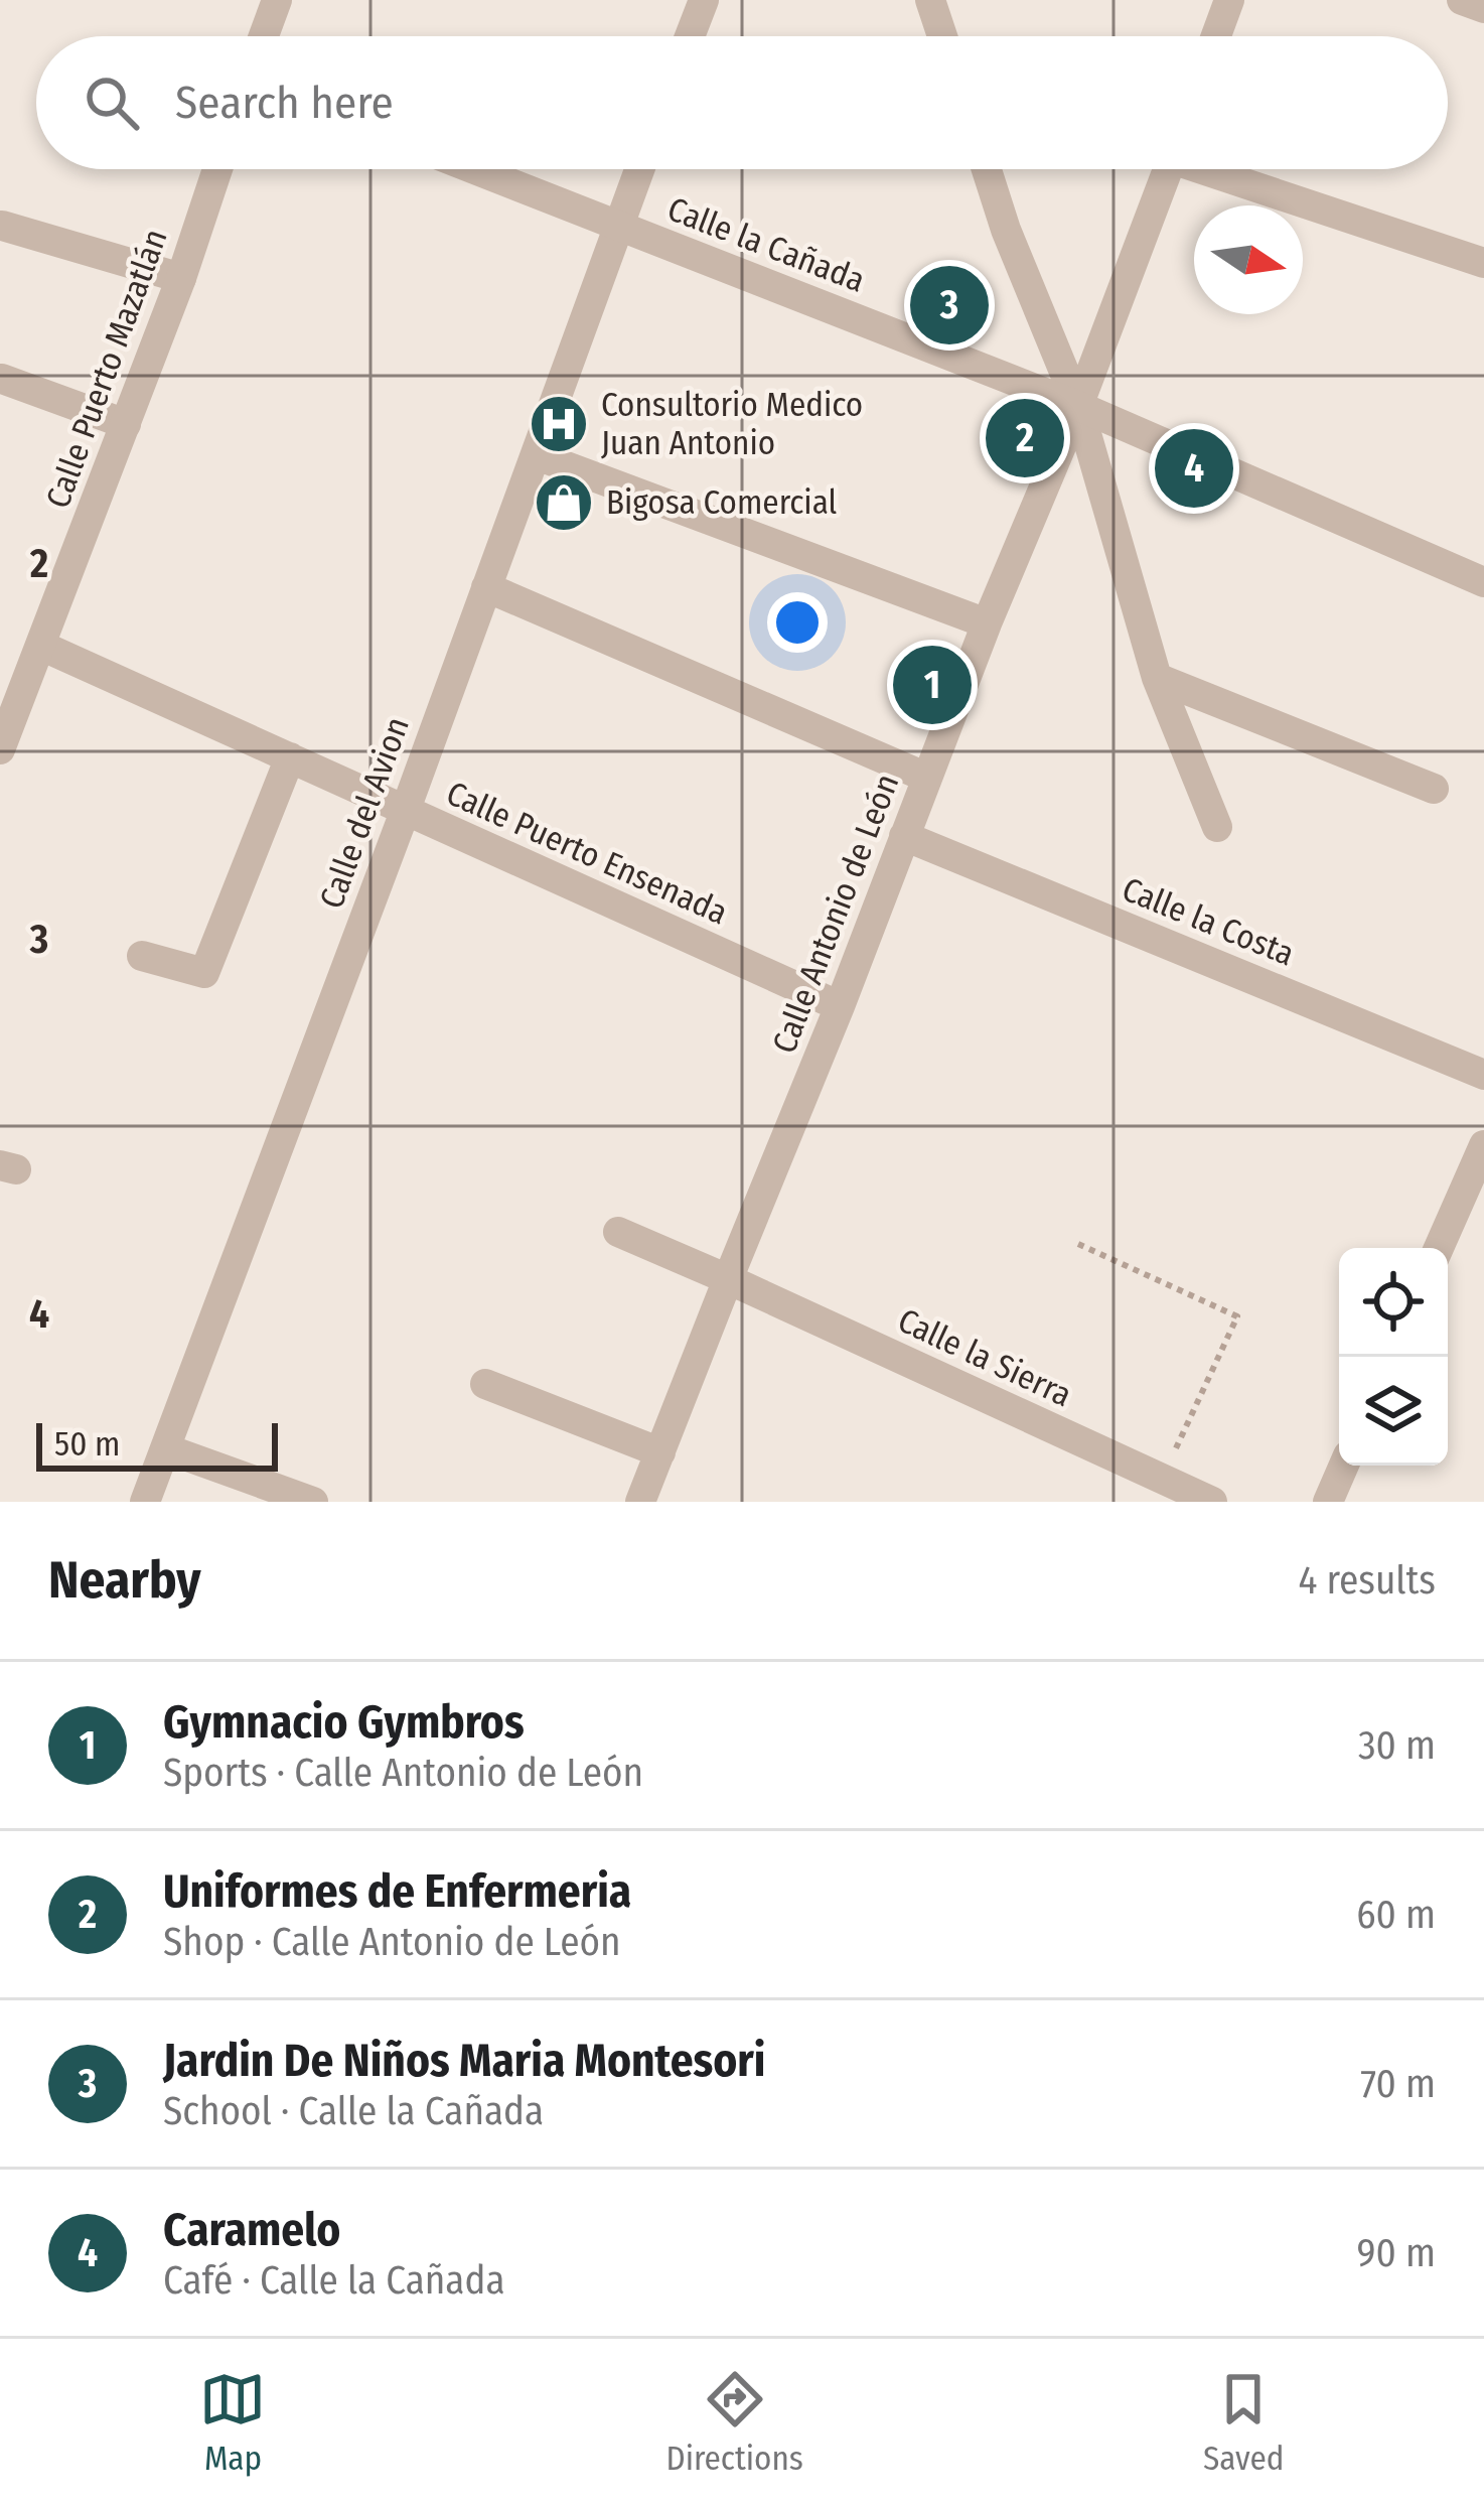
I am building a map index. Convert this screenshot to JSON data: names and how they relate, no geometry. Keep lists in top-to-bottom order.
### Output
{
  "streets": {
    "street": [
      "Calle la Cañada",
      "Calle Puerto Mazatlán",
      "Calle del Avion",
      "Calle Puerto Ensenada",
      "Calle Antonio de León",
      "Calle la Costa",
      "Calle la Sierra"
    ]
  },
  "crossings": [
    ["Calle la Cañada", "Calle del Avion"],
    ["Calle la Cañada", "Calle Antonio de León"],
    ["Calle Puerto Mazatlán", "Calle Puerto Ensenada"],
    ["Calle del Avion", "Calle Puerto Ensenada"],
    ["Calle Puerto Ensenada", "Calle Antonio de León"],
    ["Calle Antonio de León", "Calle la Costa"],
    ["Calle Antonio de León", "Calle la Sierra"]
  ],
  "places": {
    "hospital": ["Consultorio Medico Juan Antonio"],
    "shop": ["Bigosa Comercial"]
  },
  "scale_bar": "50 m",
  "north": "right",
  "page": {
    "search": "Search here",
    "pins": [
      "3",
      "2",
      "4",
      "1"
    ],
    "scale": "50 m",
    "heading": ["Nearby", "4 results"],
    "list": [
      {
        "mark": "1",
        "name": "Gymnacio Gymbros",
        "note": "Sports · Calle Antonio de León",
        "value": "30 m"
      },
      {
        "mark": "2",
        "name": "Uniformes de Enfermeria",
        "note": "Shop · Calle Antonio de León",
        "value": "60 m"
      },
      {
        "mark": "3",
        "name": "Jardin De Niños Maria Montesori",
        "note": "School · Calle la Cañada",
        "value": "70 m"
      },
      {
        "mark": "4",
        "name": "Caramelo",
        "note": "Café · Calle la Cañada",
        "value": "90 m"
      }
    ],
    "nav": ["Map", "Directions", "Saved"]
  },
  "grid": {
    "rows": ["2", "3", "4"]
  }
}
